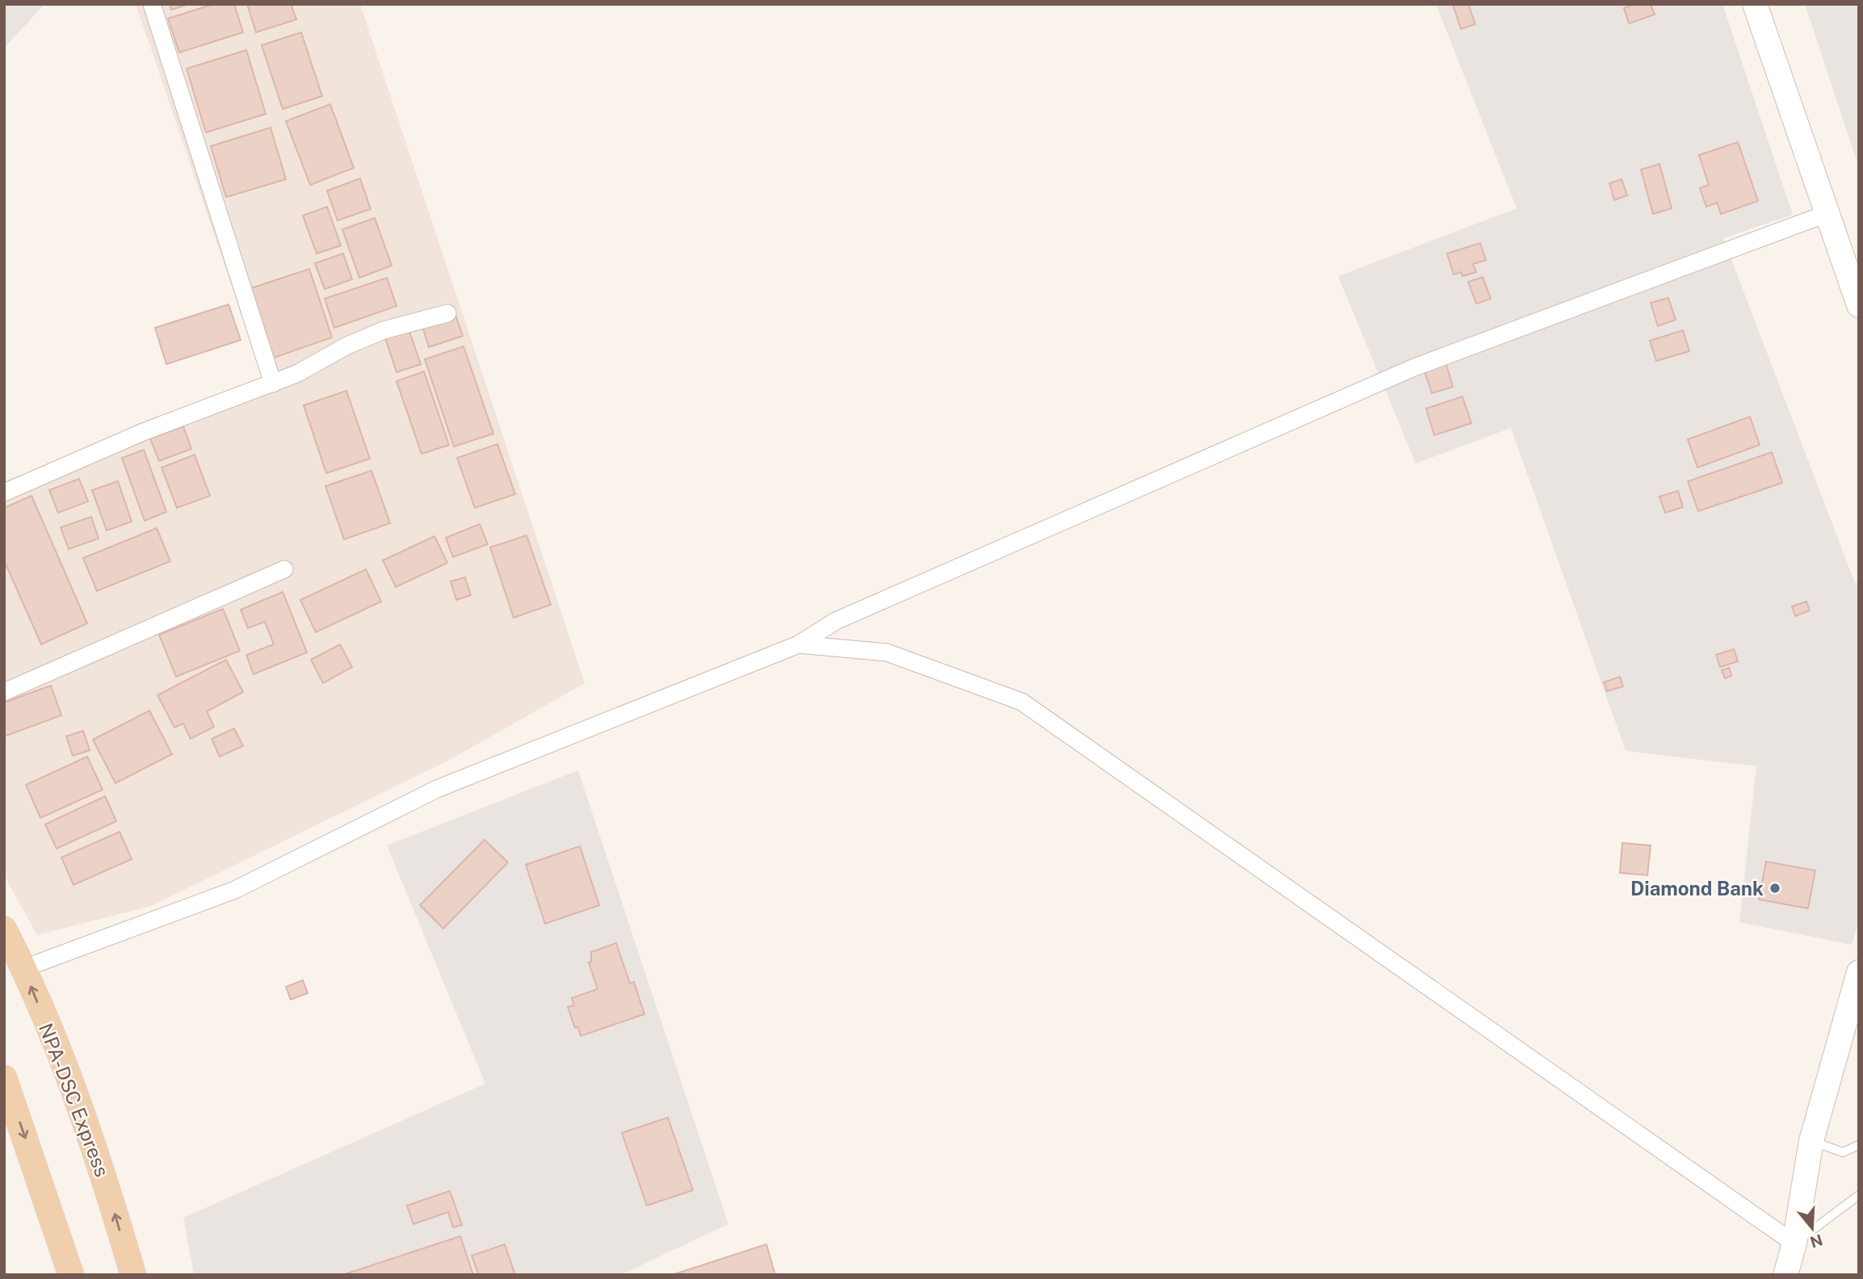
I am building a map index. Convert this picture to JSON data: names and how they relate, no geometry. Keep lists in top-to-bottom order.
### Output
{
  "streets": {
    "main road": ["NPA-DSC Express"]
  },
  "places": ["Diamond Bank"],
  "north": "bottom"
}
